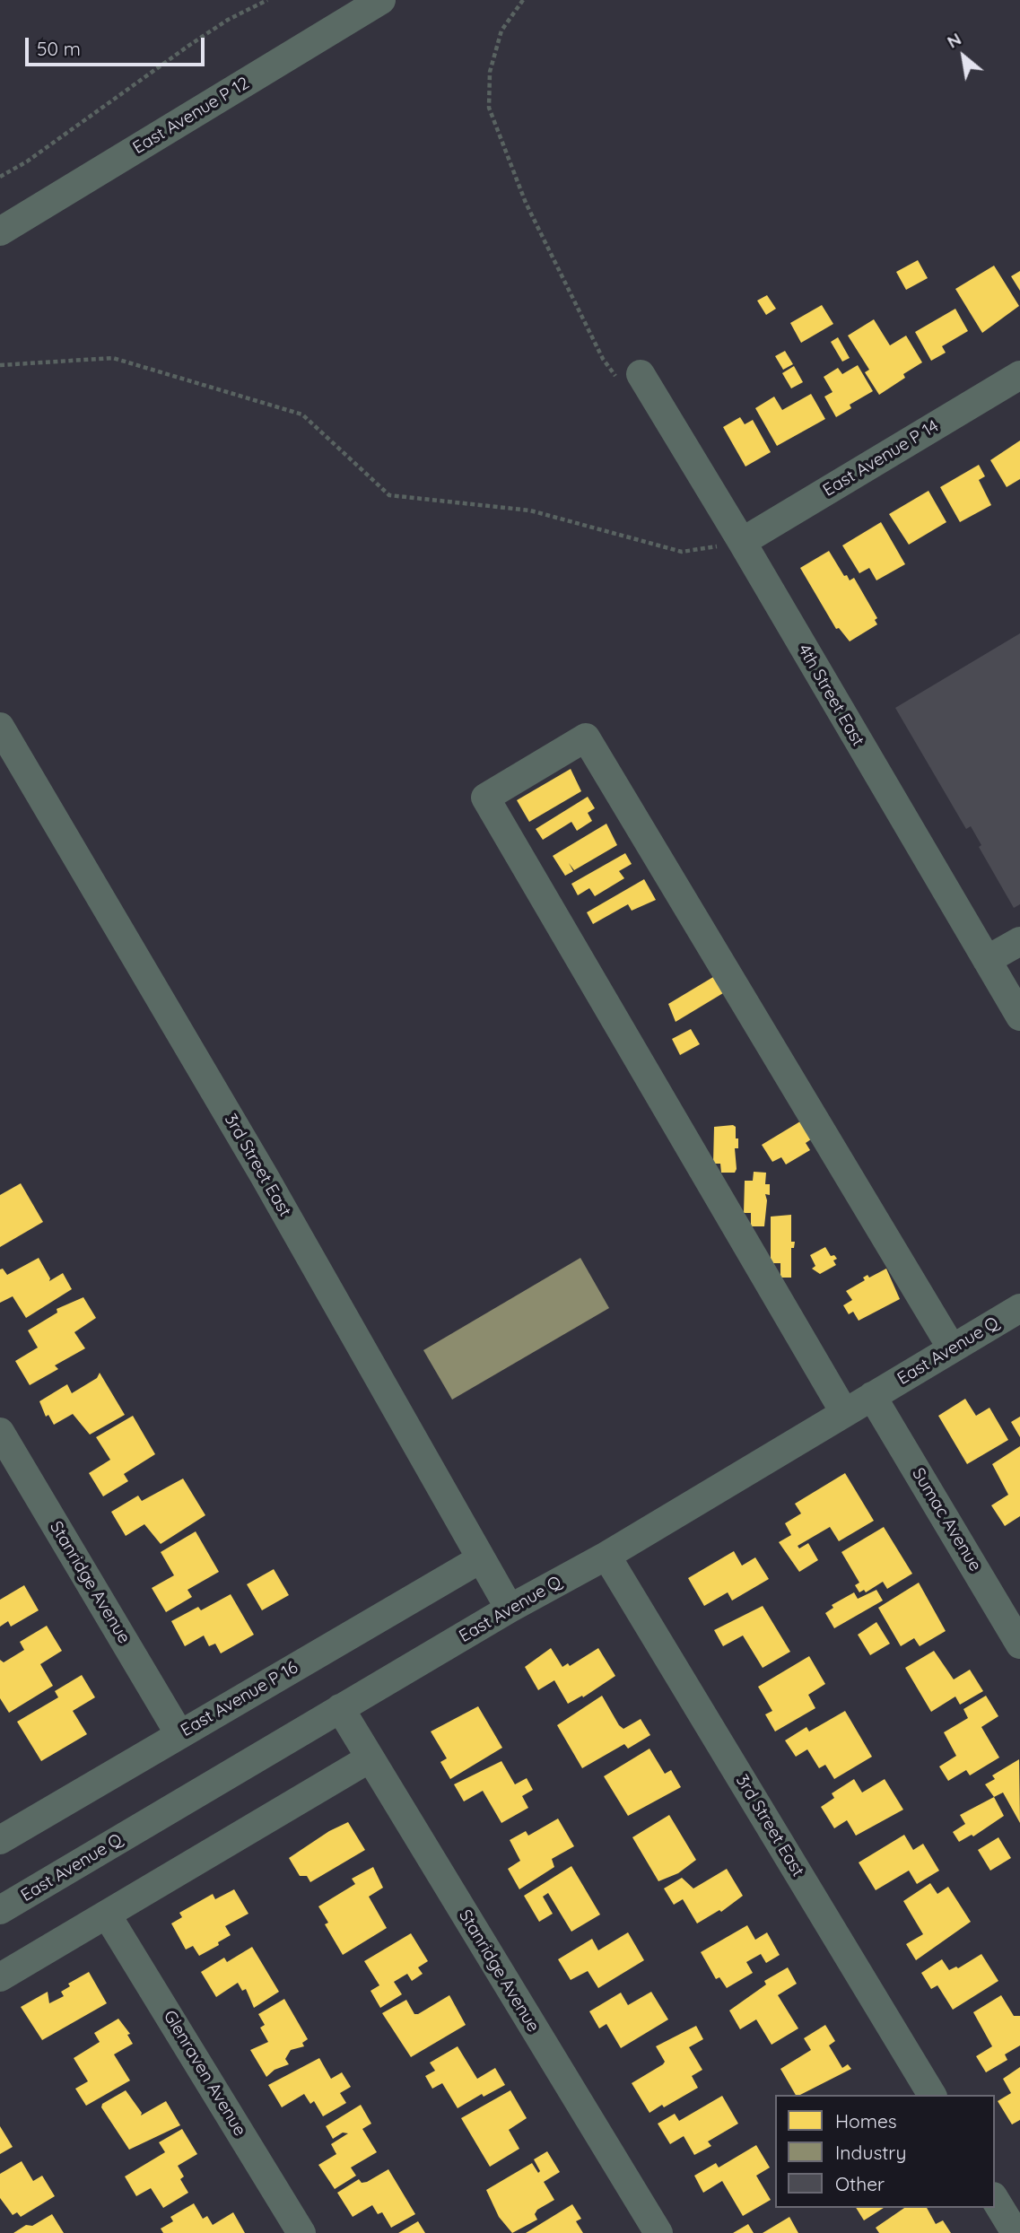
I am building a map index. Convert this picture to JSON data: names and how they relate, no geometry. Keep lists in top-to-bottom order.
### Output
{
  "streets": {
    "street": [
      "East Avenue P 12",
      "East Avenue P 14",
      "4th Street East",
      "3rd Street East",
      "East Avenue Q",
      "Sumac Avenue",
      "Stanridge Avenue",
      "East Avenue P 16",
      "Glenraven Avenue"
    ]
  },
  "crossings": [
    ["East Avenue P 14", "4th Street East"],
    ["3rd Street East", "East Avenue Q"],
    ["3rd Street East", "East Avenue P 16"],
    ["East Avenue Q", "Sumac Avenue"],
    ["East Avenue Q", "Stanridge Avenue"],
    ["Stanridge Avenue", "East Avenue P 16"]
  ],
  "legend": ["Homes", "Industry", "Other"],
  "scale_bar": "50 m",
  "north": "top left"
}
